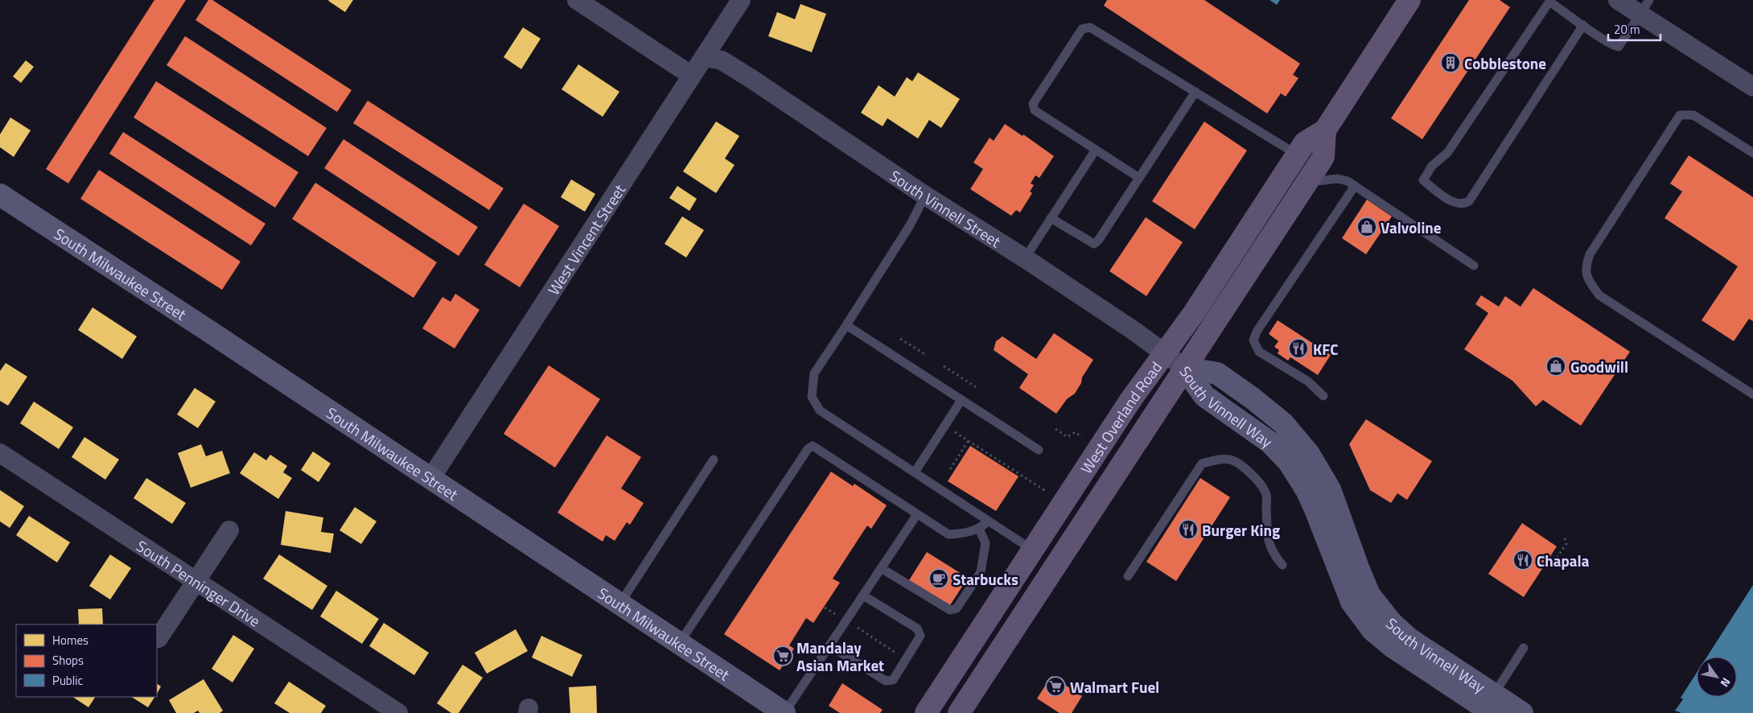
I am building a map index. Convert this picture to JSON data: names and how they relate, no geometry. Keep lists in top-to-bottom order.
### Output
{
  "streets": {
    "main road": ["West Overland Road"],
    "street": [
      "South Vinnell Street",
      "West Vincent Street",
      "South Milwaukee Street",
      "South Vinnell Way",
      "South Penninger Drive"
    ]
  },
  "crossings": [
    ["South Vinnell Street", "West Vincent Street"],
    ["South Vinnell Street", "South Vinnell Way"],
    ["South Vinnell Street", "West Overland Road"],
    ["West Vincent Street", "South Milwaukee Street"],
    ["South Vinnell Way", "West Overland Road"]
  ],
  "places": {
    "building": ["Cobblestone"],
    "shop": ["Valvoline", "Goodwill"],
    "restaurant": ["KFC", "Burger King", "Chapala"],
    "cafe": ["Starbucks"],
    "supermarket": ["Mandalay Asian Market", "Walmart Fuel"]
  },
  "legend": ["Homes", "Shops", "Public"],
  "scale_bar": "20 m",
  "north": "bottom right"
}
